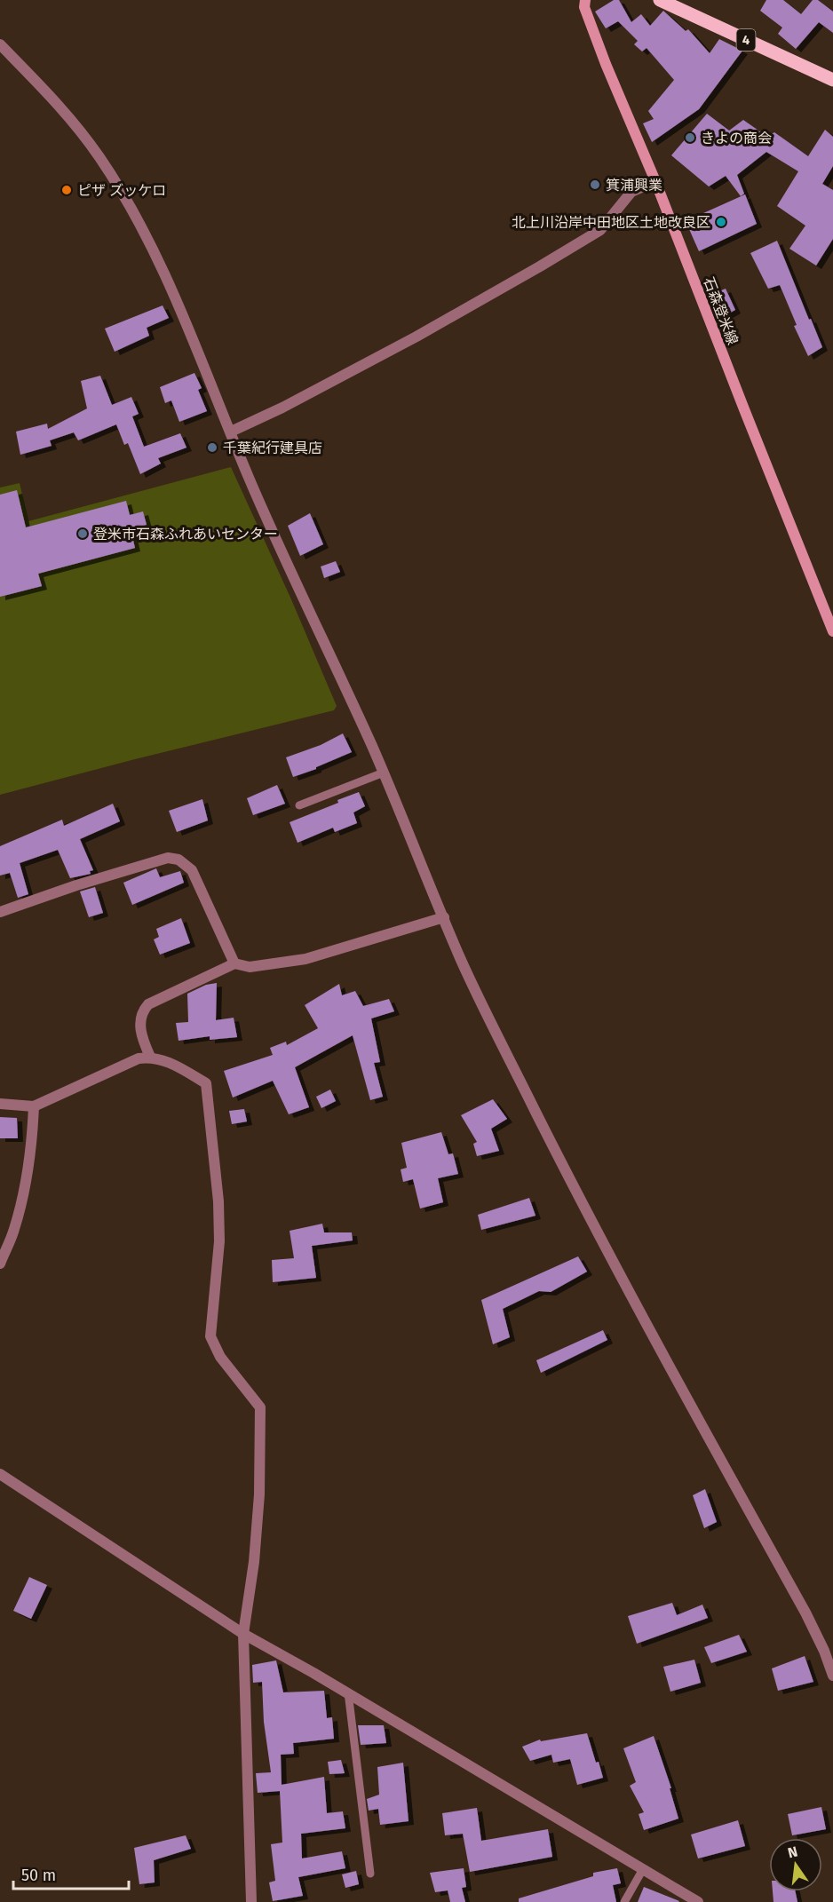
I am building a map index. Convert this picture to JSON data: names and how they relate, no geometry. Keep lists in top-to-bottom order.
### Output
{
  "streets": {
    "main road": ["4", "石森登米線"]
  },
  "places": [
    "きよの商会",
    "箕浦興業",
    "ピザ ズッケロ",
    "北上川沿岸中田地区土地改良区",
    "千葉紀行建具店",
    "登米市石森ふれあいセンター"
  ],
  "scale_bar": "50 m",
  "north": "top"
}
